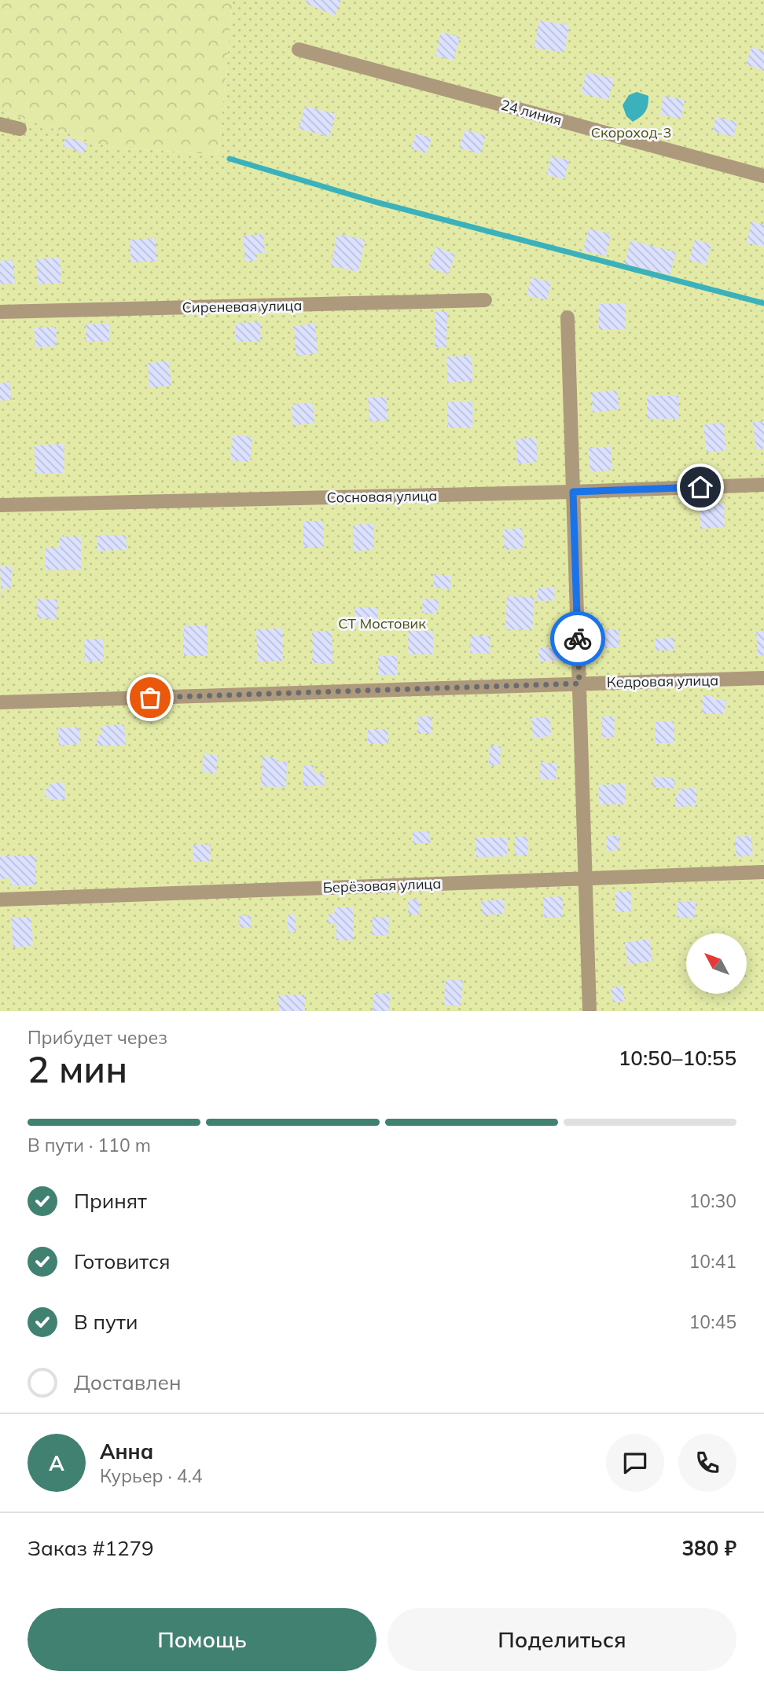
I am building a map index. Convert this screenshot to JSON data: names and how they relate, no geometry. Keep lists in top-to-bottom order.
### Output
{
  "streets": {
    "street": [
      "24 линия",
      "Сиреневая улица",
      "Сосновая улица",
      "Кедровая улица",
      "Берёзовая улица"
    ]
  },
  "parks": ["Скороход-3", "СТ Мостовик"],
  "north": "top left",
  "page": {
    "heading": ["2 мин", "Прибудет через", "10:50–10:55"],
    "panel": [
      "Анна",
      "Курьер · 4.4",
      "Заказ #1279",
      "380 ₽"
    ],
    "bar": "В пути · 110 m",
    "list": [
      ["Принят", "10:30"],
      ["Готовится", "10:41"],
      ["В пути", "10:45"],
      "Доставлен"
    ],
    "round": "А",
    "buttons": ["Помощь", "Поделиться"]
  }
}
